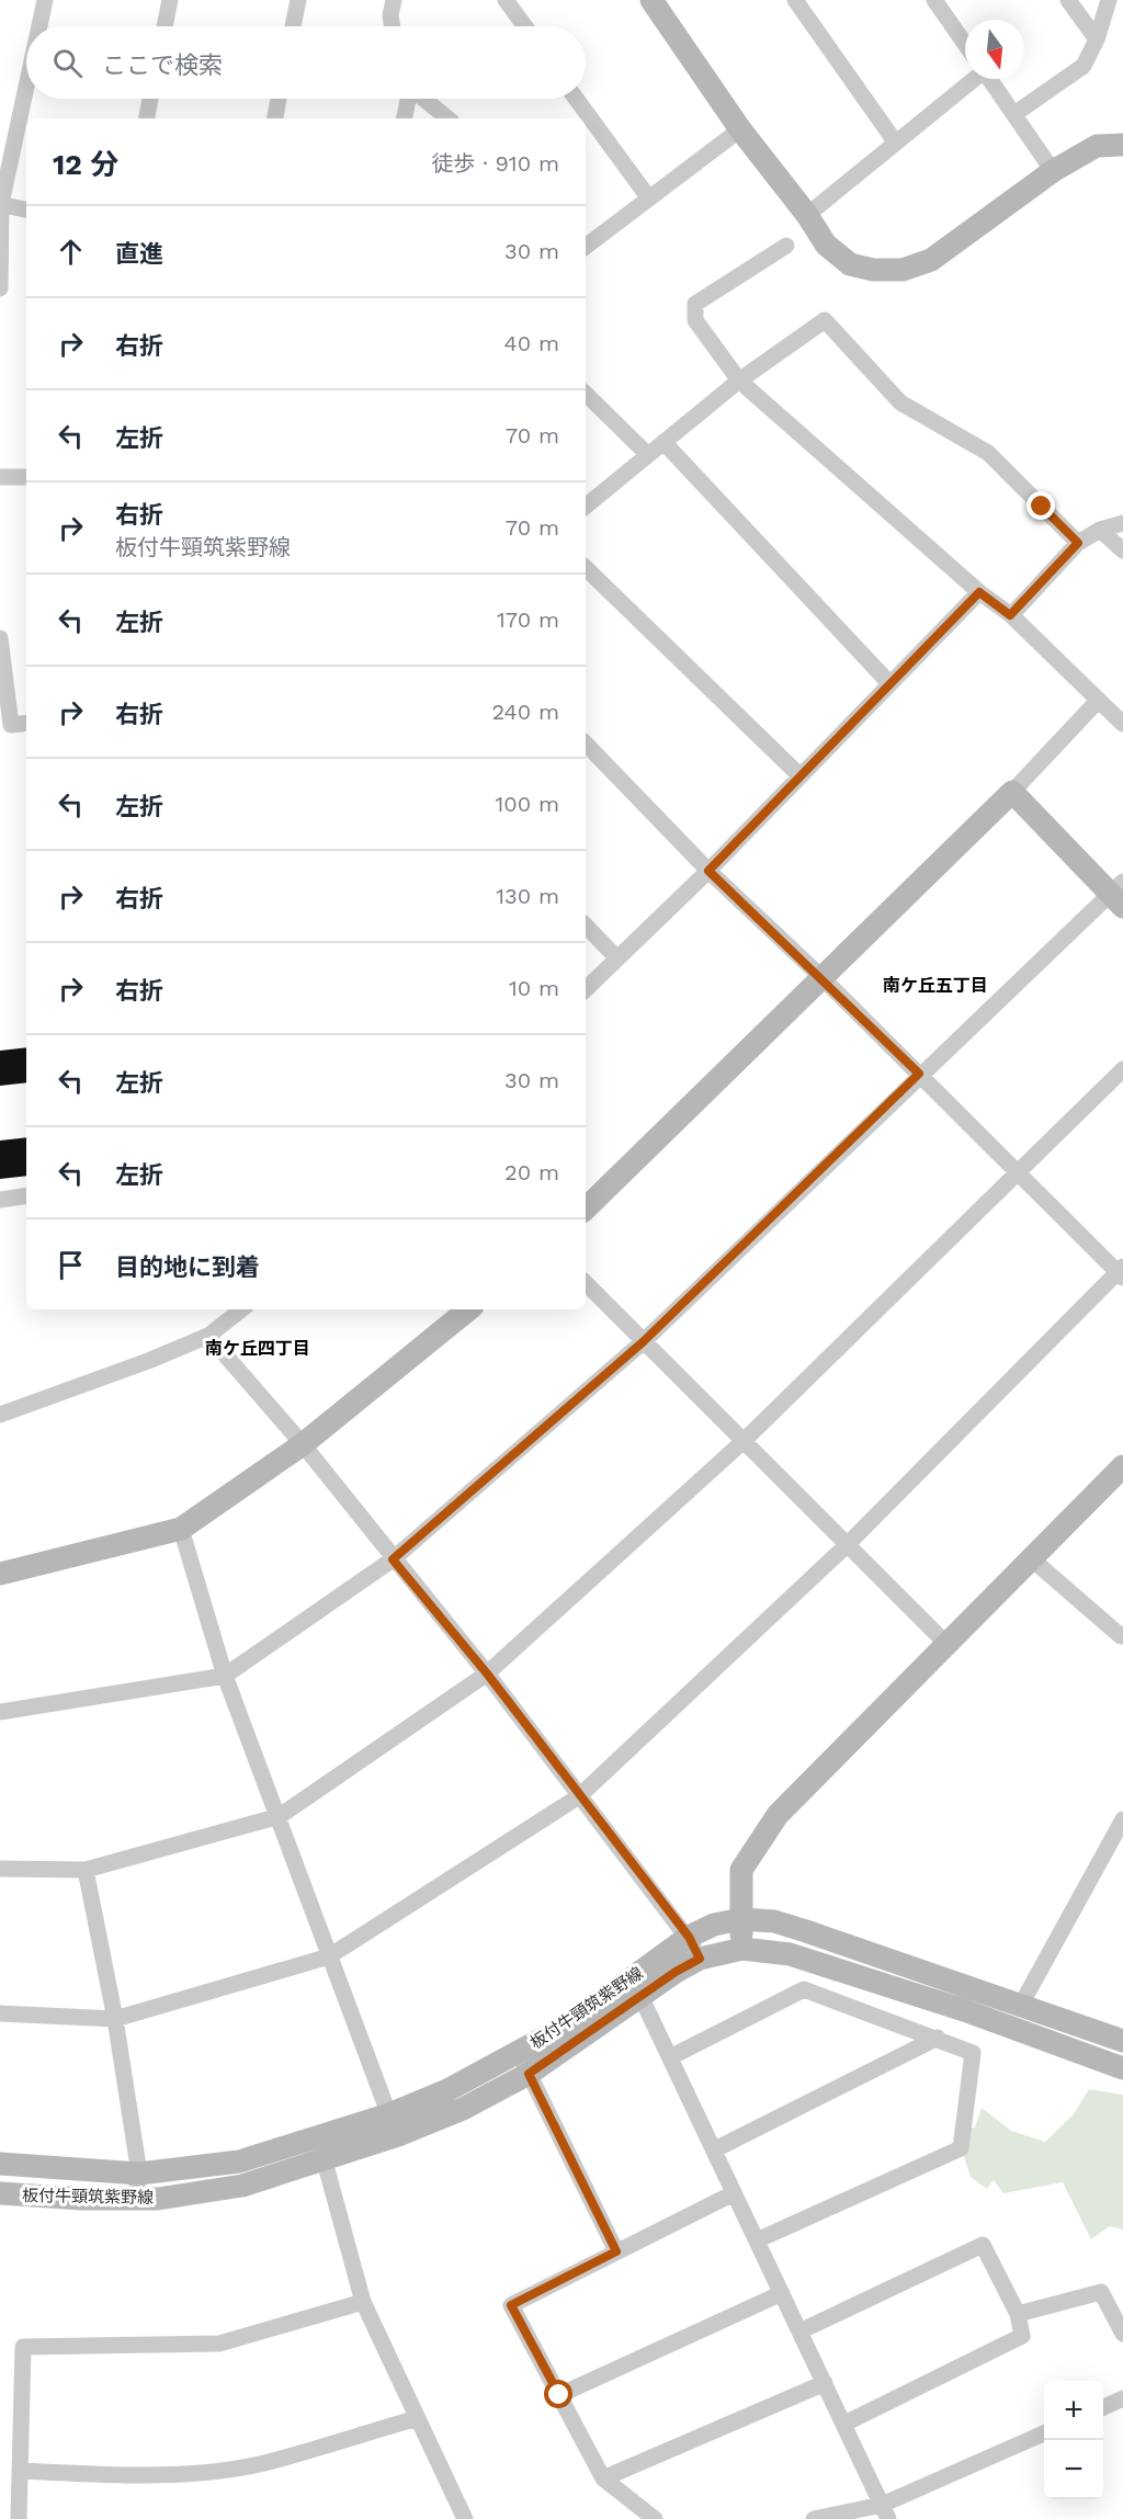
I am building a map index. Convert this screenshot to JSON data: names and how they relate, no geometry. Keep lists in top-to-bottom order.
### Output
{
  "streets": {
    "street": ["板付牛頸筑紫野線"]
  },
  "districts": ["南ケ丘五丁目", "南ケ丘四丁目"],
  "north": "bottom",
  "page": {
    "search": "ここで検索",
    "heading": ["12 分", "徒歩 · 910 m"],
    "list": [
      ["直進", "30 m"],
      ["右折", "40 m"],
      ["左折", "70 m"],
      ["右折", "板付牛頸筑紫野線", "70 m"],
      ["左折", "170 m"],
      ["右折", "240 m"],
      ["左折", "100 m"],
      ["右折", "130 m"],
      ["右折", "10 m"],
      ["左折", "30 m"],
      ["左折", "20 m"],
      "目的地に到着"
    ],
    "map_buttons": ["+", "−"]
  }
}
